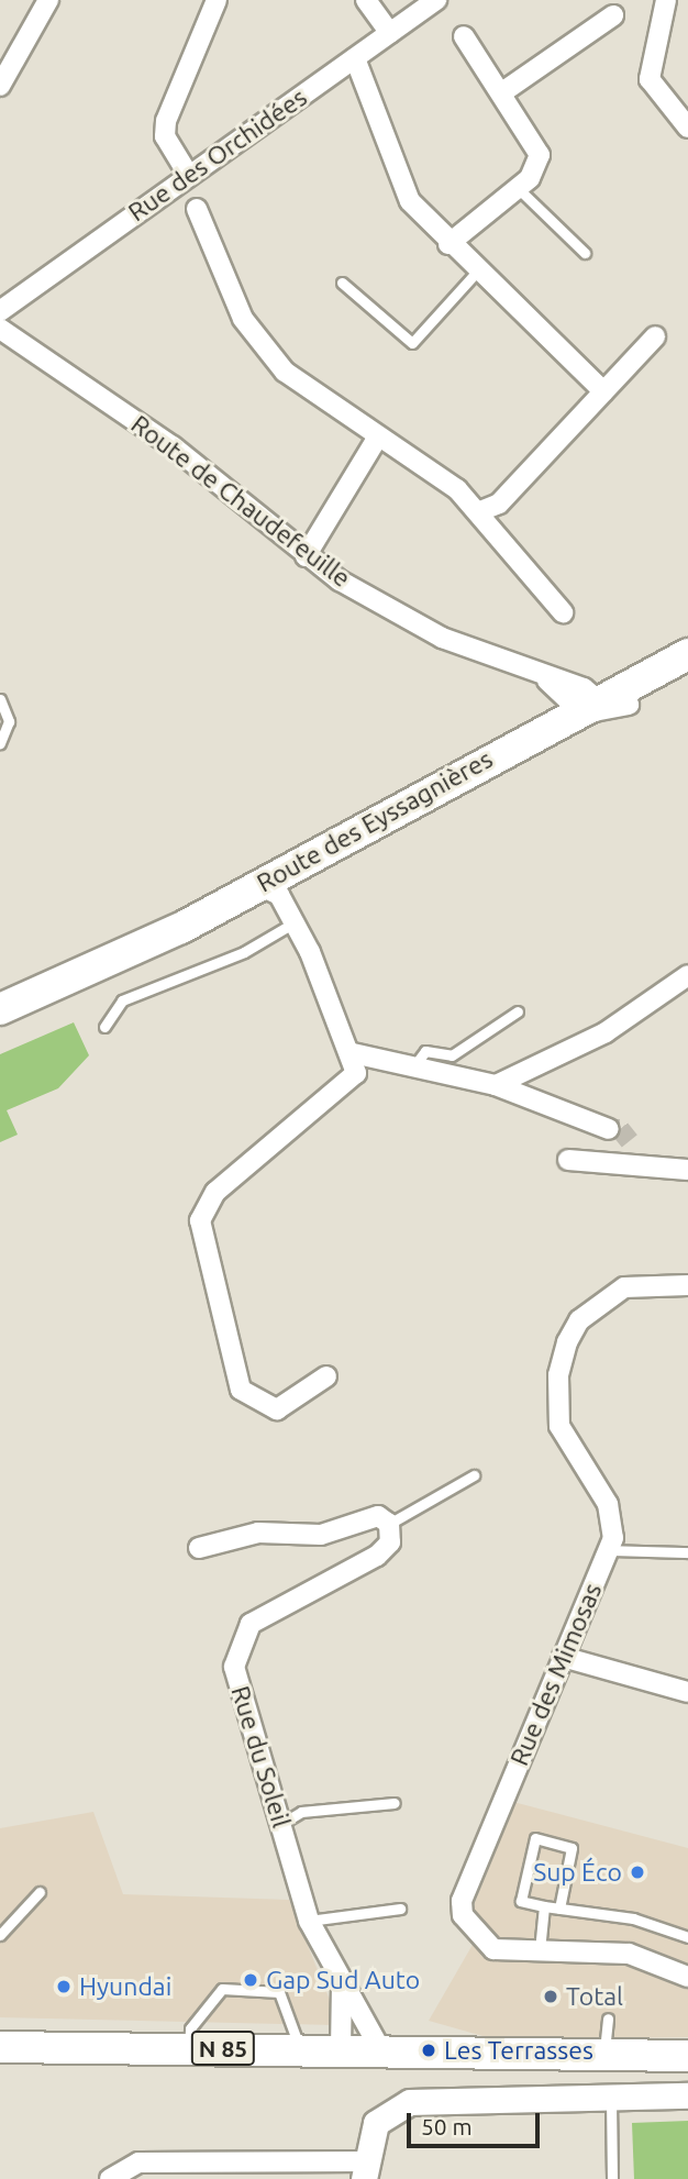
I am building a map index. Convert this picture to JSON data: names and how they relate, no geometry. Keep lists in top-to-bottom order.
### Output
{
  "streets": {
    "main road": ["Route des Eyssagnières", "N 85"],
    "street": [
      "Rue des Orchidées",
      "Route de Chaudefeuille",
      "Rue des Mimosas",
      "Rue du Soleil"
    ]
  },
  "crossings": [
    ["Route de Chaudefeuille", "Route des Eyssagnières"],
    ["Rue du Soleil", "N 85"]
  ],
  "places": [
    "Sup Éco",
    "Gap Sud Auto",
    "Hyundai",
    "Total",
    "Les Terrasses"
  ],
  "scale_bar": "50 m"
}
